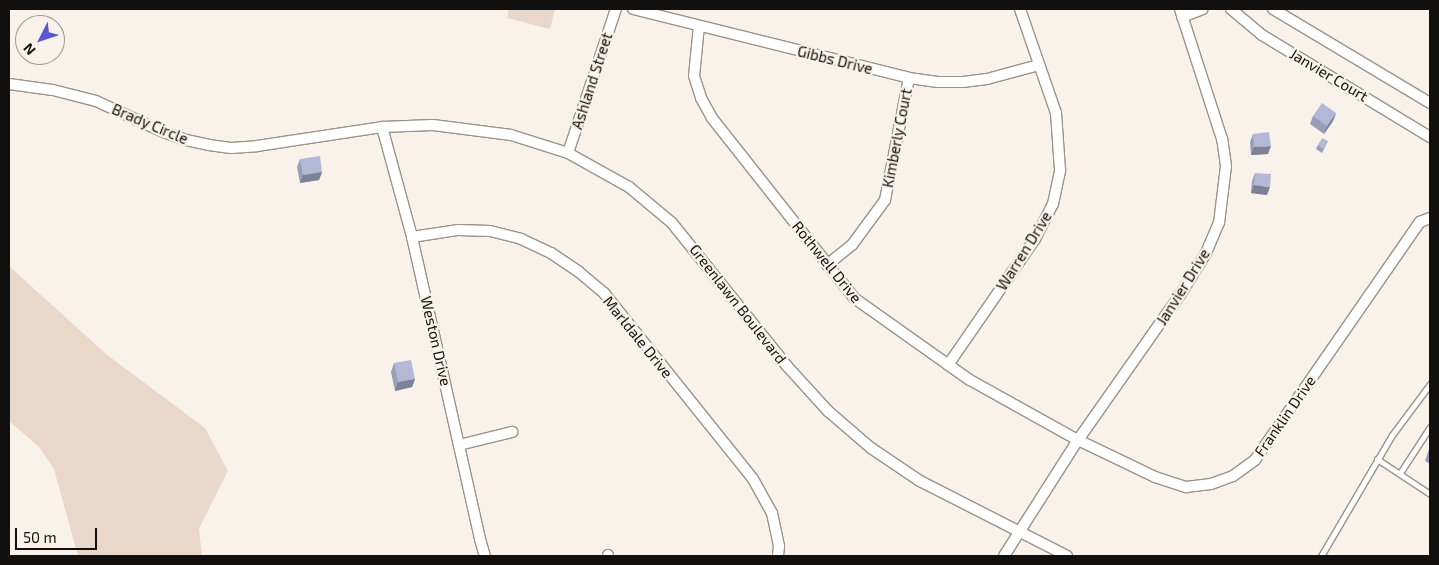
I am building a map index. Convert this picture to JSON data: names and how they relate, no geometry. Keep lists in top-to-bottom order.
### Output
{
  "streets": {
    "street": [
      "Gibbs Drive",
      "Janvier Court",
      "Ashland Street",
      "Brady Circle",
      "Kimberly Court",
      "Warren Drive",
      "Rothwell Drive",
      "Janvier Drive",
      "Greenlawn Boulevard",
      "Marldale Drive",
      "Weston Drive",
      "Franklin Drive"
    ]
  },
  "crossings": [
    ["Gibbs Drive", "Kimberly Court"],
    ["Gibbs Drive", "Warren Drive"],
    ["Gibbs Drive", "Rothwell Drive"],
    ["Ashland Street", "Greenlawn Boulevard"],
    ["Brady Circle", "Greenlawn Boulevard"],
    ["Brady Circle", "Weston Drive"],
    ["Kimberly Court", "Rothwell Drive"],
    ["Warren Drive", "Rothwell Drive"],
    ["Rothwell Drive", "Janvier Drive"],
    ["Rothwell Drive", "Franklin Drive"],
    ["Janvier Drive", "Greenlawn Boulevard"],
    ["Janvier Drive", "Franklin Drive"],
    ["Greenlawn Boulevard", "Weston Drive"],
    ["Marldale Drive", "Weston Drive"]
  ],
  "scale_bar": "50 m",
  "north": "bottom left"
}
